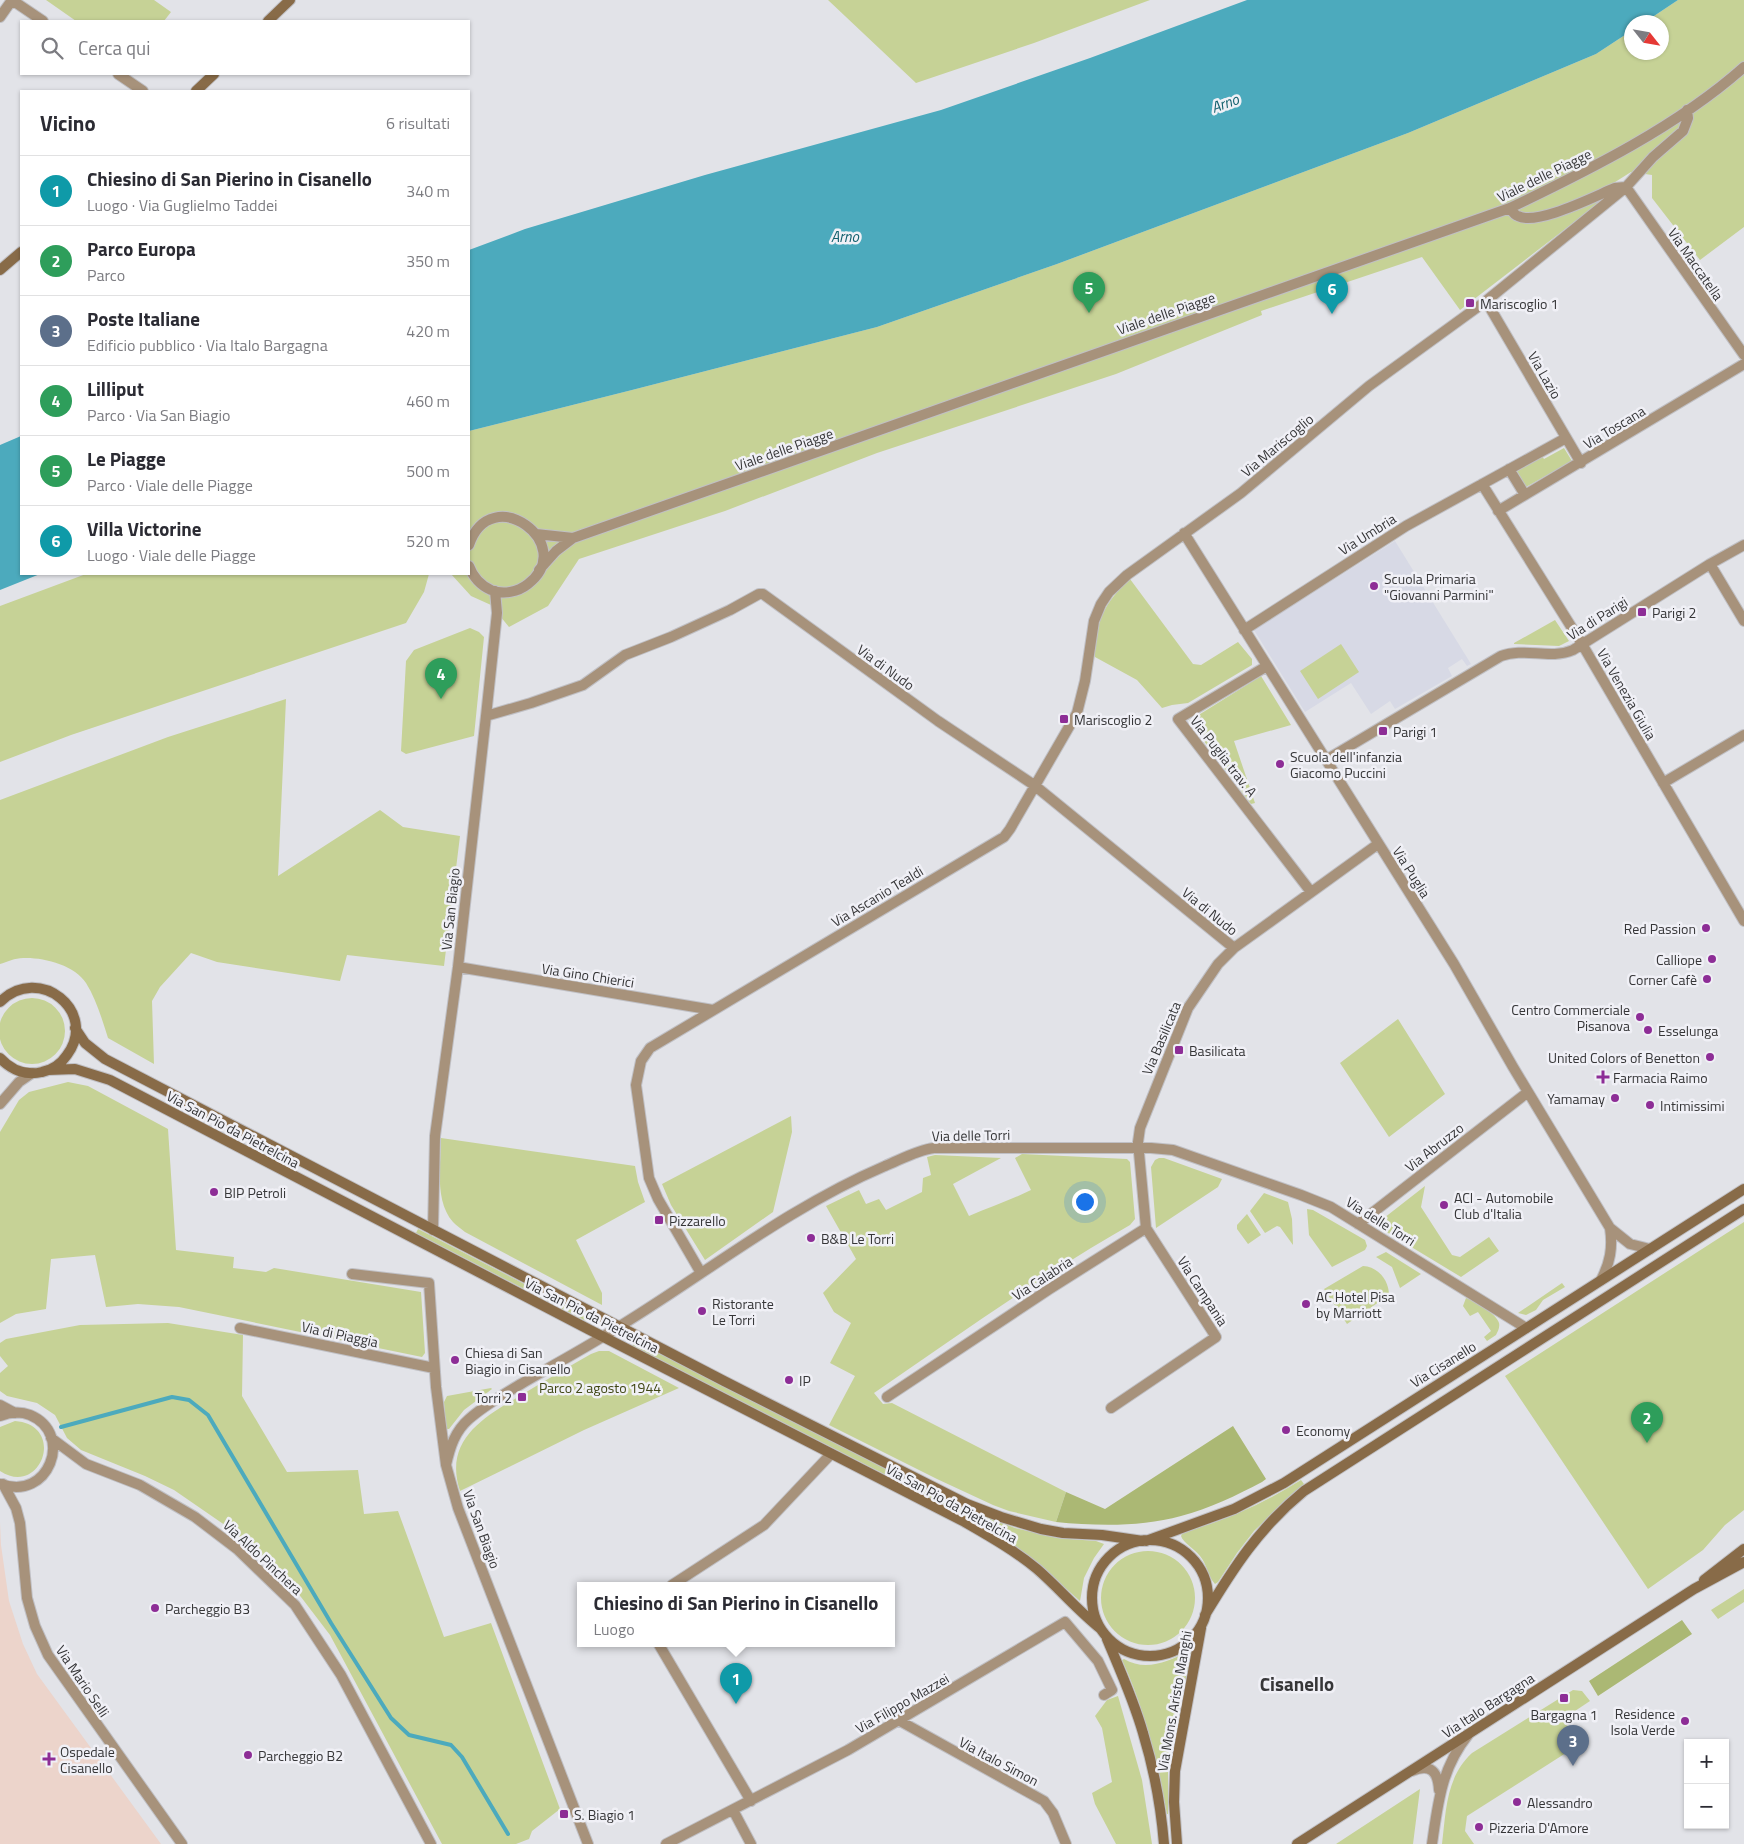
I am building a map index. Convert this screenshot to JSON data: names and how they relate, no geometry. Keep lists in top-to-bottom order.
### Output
{
  "streets": {
    "main road": [
      "Via San Pio da Pietrelcina",
      "Via Cisanello",
      "Via Mons. Aristo Manghi",
      "Via Italo Bargagna"
    ],
    "street": [
      "Viale delle Piagge",
      "Via Maccatella",
      "Via Lazio",
      "Via Toscana",
      "Via Mariscoglio",
      "Via Umbria",
      "Via di Parigi",
      "Via di Nudo",
      "Via Venezia Giulia",
      "Via Puglia trav. A",
      "Via Puglia",
      "Via Ascanio Tealdi",
      "Via San Biagio",
      "Via Gino Chierici",
      "Via Basilicata",
      "Via delle Torri",
      "Via Abruzzo",
      "Via Calabria",
      "Via Campania",
      "Via di Piaggia",
      "Via Aldo Pinchera",
      "Via Mario Selli",
      "Via Filippo Mazzei",
      "Via Italo Simon"
    ]
  },
  "crossings": [
    ["Viale delle Piagge", "Via San Biagio"],
    ["Via Maccatella", "Via Mariscoglio"],
    ["Via Lazio", "Via Toscana"],
    ["Via Lazio", "Via Mariscoglio"],
    ["Via Lazio", "Via Umbria"],
    ["Via Toscana", "Via Venezia Giulia"],
    ["Via Mariscoglio", "Via di Nudo"],
    ["Via Mariscoglio", "Via Puglia"],
    ["Via Mariscoglio", "Via Ascanio Tealdi"],
    ["Via Umbria", "Via Venezia Giulia"],
    ["Via Umbria", "Via Puglia"],
    ["Via di Parigi", "Via Venezia Giulia"],
    ["Via di Parigi", "Via Puglia"],
    ["Via di Nudo", "Via Ascanio Tealdi"],
    ["Via di Nudo", "Via San Biagio"],
    ["Via di Nudo", "Via Basilicata"],
    ["Via Puglia trav. A", "Via Puglia"],
    ["Via Puglia trav. A", "Via Basilicata"],
    ["Via Puglia", "Via Basilicata"],
    ["Via Puglia", "Via Abruzzo"],
    ["Via Puglia", "Via Cisanello"],
    ["Via Ascanio Tealdi", "Via Gino Chierici"],
    ["Via Ascanio Tealdi", "Via delle Torri"],
    ["Via San Biagio", "Via Gino Chierici"],
    ["Via San Biagio", "Via San Pio da Pietrelcina"],
    ["Via San Biagio", "Via delle Torri"],
    ["Via San Biagio", "Via di Piaggia"],
    ["Via Basilicata", "Via delle Torri"],
    ["Via San Pio da Pietrelcina", "Via delle Torri"],
    ["Via San Pio da Pietrelcina", "Via Cisanello"],
    ["Via San Pio da Pietrelcina", "Via Mons. Aristo Manghi"],
    ["Via delle Torri", "Via Abruzzo"],
    ["Via delle Torri", "Via Cisanello"],
    ["Via Calabria", "Via Campania"],
    ["Via Cisanello", "Via Mons. Aristo Manghi"],
    ["Via Filippo Mazzei", "Via Italo Simon"]
  ],
  "districts": ["Cisanello"],
  "water": ["Arno"],
  "parks": ["Parco 2 agosto 1944"],
  "places": {
    "transit": [
      "Mariscoglio 1",
      "Parigi 2",
      "Mariscoglio 2",
      "Parigi 1",
      "Basilicata",
      "Pizzarello",
      "Torri 2",
      "Bargagna 1",
      "S. Biagio 1"
    ],
    "other": [
      "Scuola Primaria \"Giovanni Parmini\"",
      "Scuola dell'infanzia Giacomo Puccini",
      "Red Passion",
      "Calliope",
      "Corner Cafè",
      "Centro Commerciale Pisanova",
      "Esselunga",
      "United Colors of Benetton",
      "Yamamay",
      "Intimissimi",
      "BIP Petroli",
      "ACI - Automobile Club d'Italia",
      "B&B Le Torri",
      "AC Hotel Pisa by Marriott",
      "Ristorante Le Torri",
      "Chiesa di San Biagio in Cisanello",
      "IP",
      "Economy",
      "Parcheggio B3",
      "Residence Isola Verde",
      "Parcheggio B2",
      "Alessandro",
      "Pizzeria D'Amore"
    ],
    "health": ["Farmacia Raimo", "Ospedale Cisanello"]
  },
  "north": "bottom right",
  "page": {
    "search": "Cerca qui",
    "heading": ["Vicino", "6 risultati"],
    "list": [
      {
        "mark": "1",
        "name": "Chiesino di San Pierino in Cisanello",
        "note": "Luogo · Via Guglielmo Taddei",
        "value": "340 m"
      },
      {
        "mark": "2",
        "name": "Parco Europa",
        "note": "Parco",
        "value": "350 m"
      },
      {
        "mark": "3",
        "name": "Poste Italiane",
        "note": "Edificio pubblico · Via Italo Bargagna",
        "value": "420 m"
      },
      {
        "mark": "4",
        "name": "Lilliput",
        "note": "Parco · Via San Biagio",
        "value": "460 m"
      },
      {
        "mark": "5",
        "name": "Le Piagge",
        "note": "Parco · Viale delle Piagge",
        "value": "500 m"
      },
      {
        "mark": "6",
        "name": "Villa Victorine",
        "note": "Luogo · Viale delle Piagge",
        "value": "520 m"
      }
    ],
    "pins": [
      "5",
      "6",
      "4",
      "2",
      "1",
      "3"
    ],
    "popup": ["Chiesino di San Pierino in Cisanello", "Luogo"],
    "map_buttons": ["+", "−"]
  }
}
